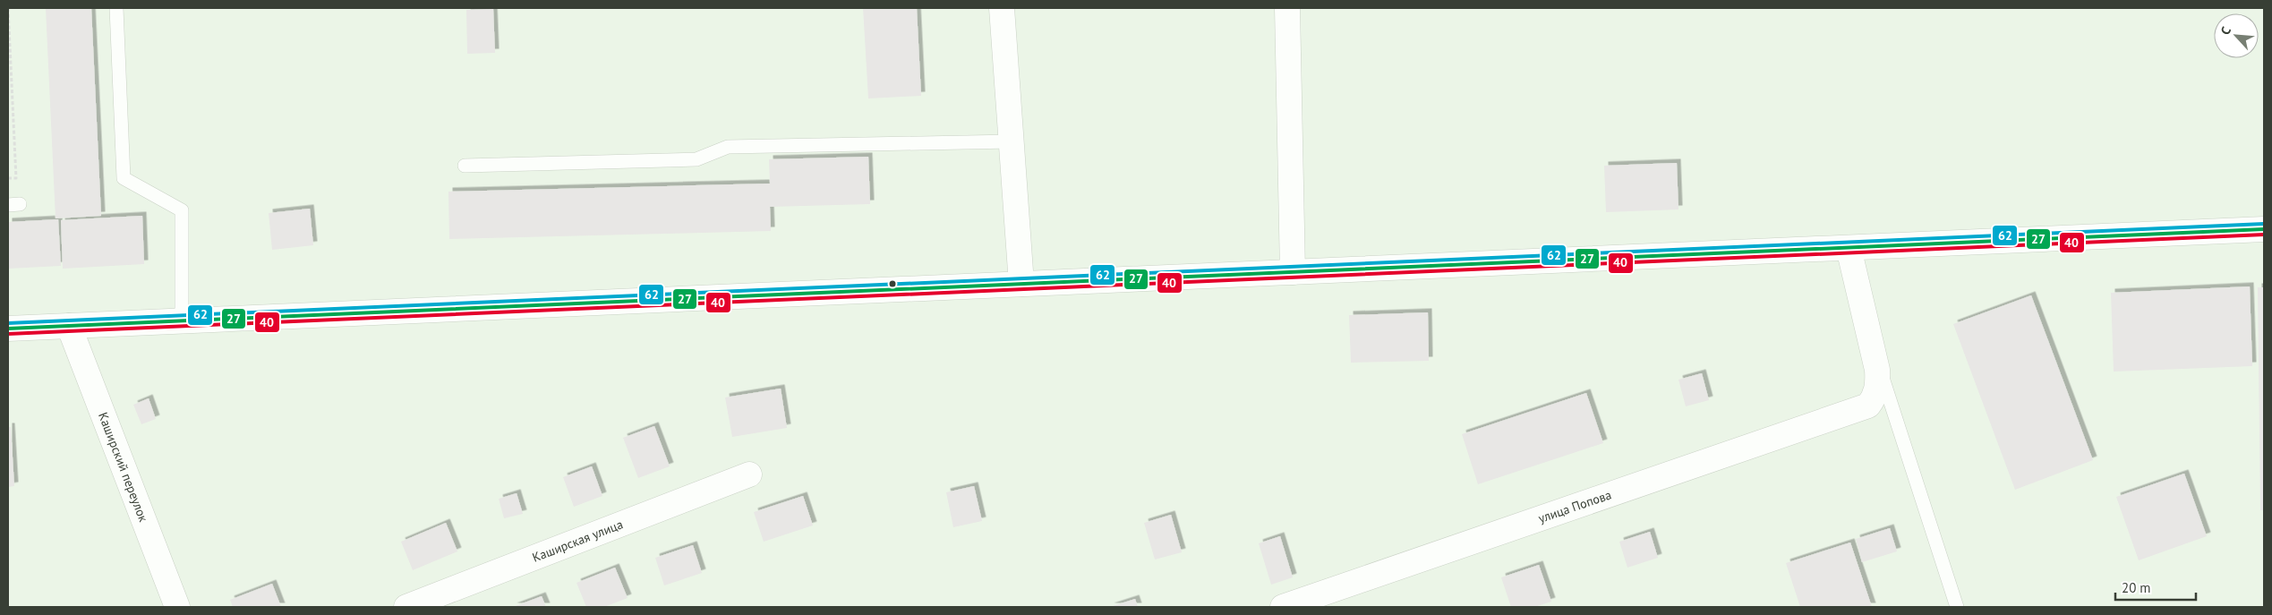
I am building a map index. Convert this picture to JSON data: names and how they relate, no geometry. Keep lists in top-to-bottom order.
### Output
{
  "streets": {
    "street": ["Каширский переулок", "улица Попова", "Каширская улица"]
  },
  "lines": ["transit line 62", "transit line 27", "transit line 40"],
  "scale_bar": "20 m",
  "north": "top left"
}
